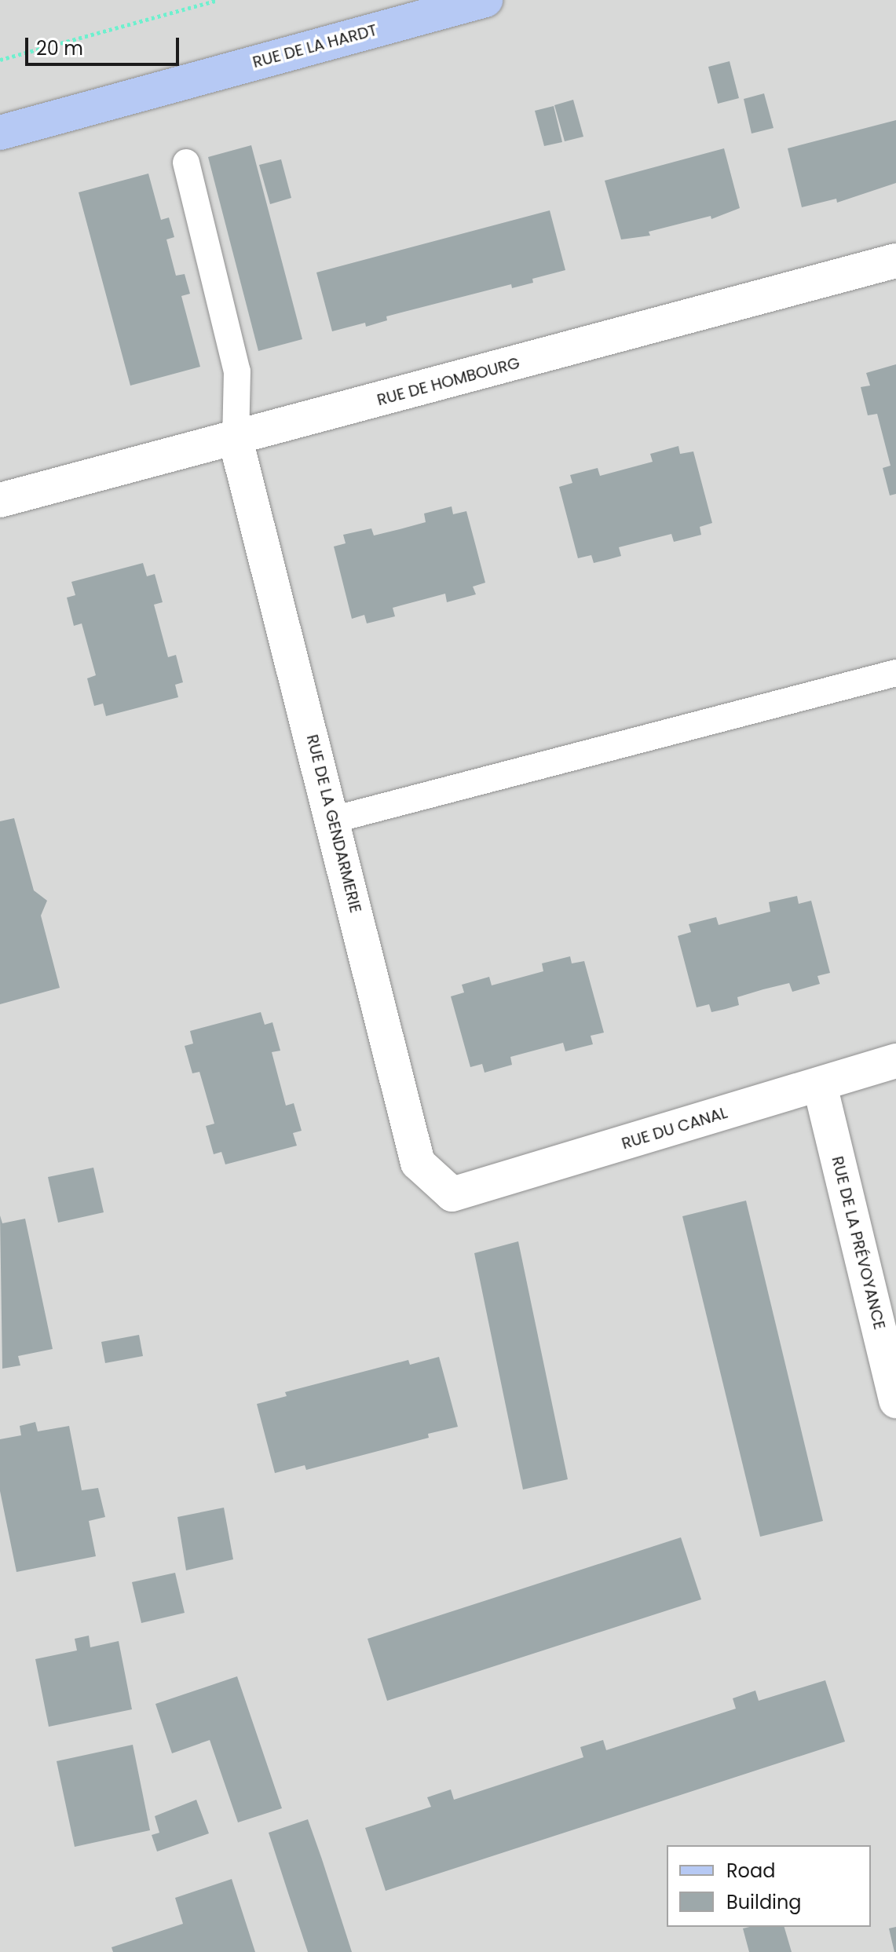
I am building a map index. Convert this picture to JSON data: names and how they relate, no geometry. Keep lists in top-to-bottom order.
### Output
{
  "streets": {
    "main road": ["RUE DE LA HARDT"],
    "street": [
      "RUE DE HOMBOURG",
      "RUE DE LA GENDARMERIE",
      "RUE DU CANAL",
      "RUE DE LA PRÉVOYANCE"
    ]
  },
  "crossings": [
    ["RUE DE HOMBOURG", "RUE DE LA GENDARMERIE"],
    ["RUE DE LA GENDARMERIE", "RUE DU CANAL"],
    ["RUE DU CANAL", "RUE DE LA PRÉVOYANCE"]
  ],
  "legend": ["Road", "Building"],
  "scale_bar": "20 m"
}
